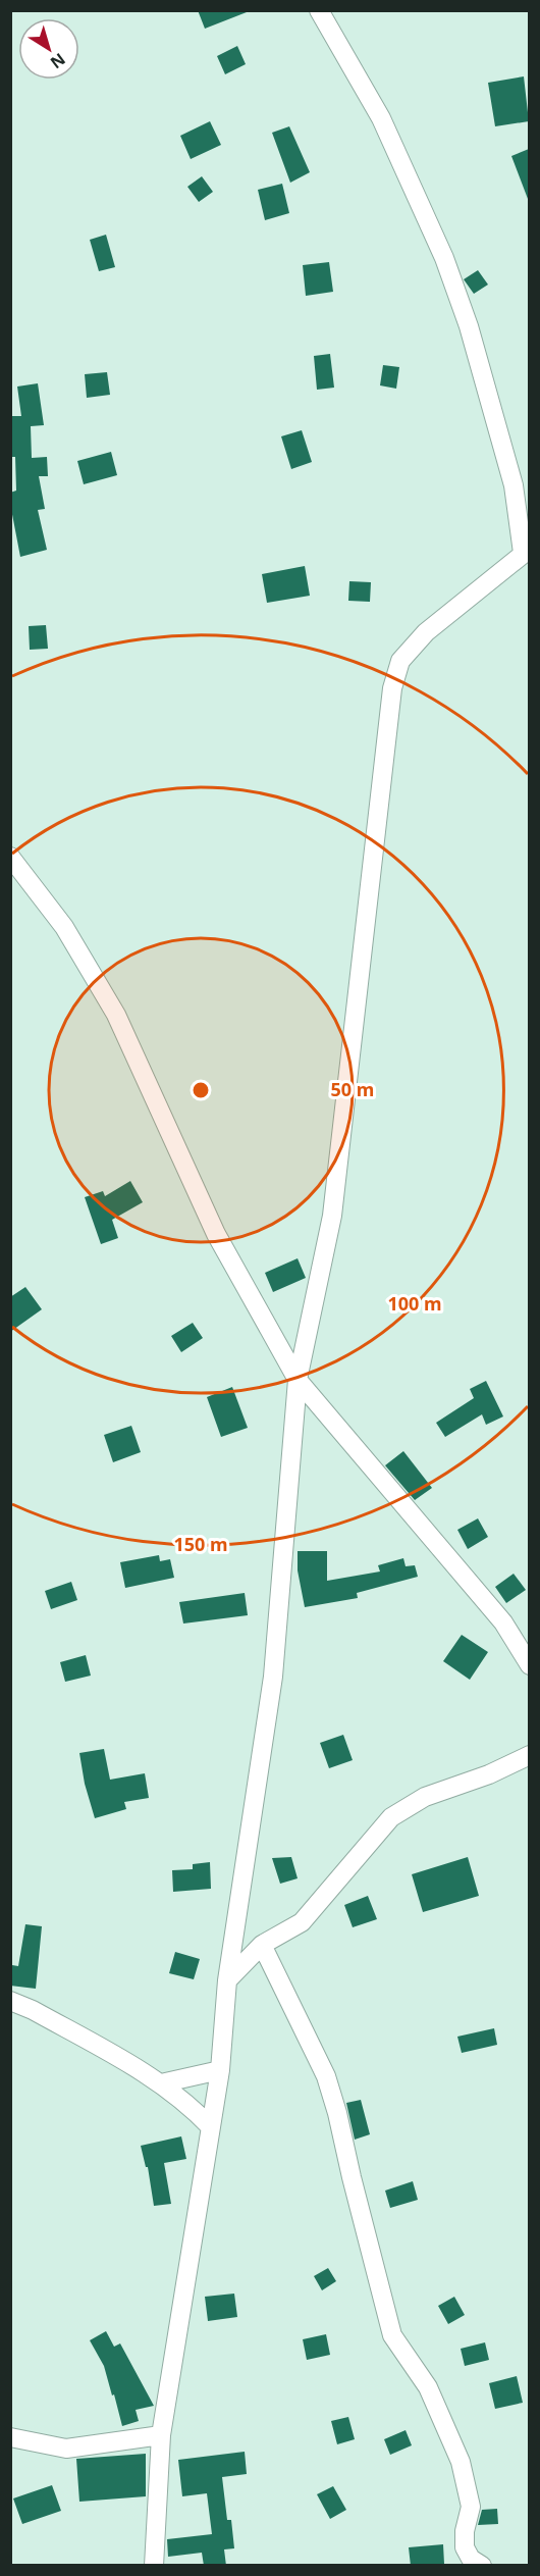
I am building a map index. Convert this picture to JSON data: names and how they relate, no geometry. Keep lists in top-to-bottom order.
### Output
{
  "north": "bottom right",
  "rings": ["50 m", "100 m", "150 m"]
}
